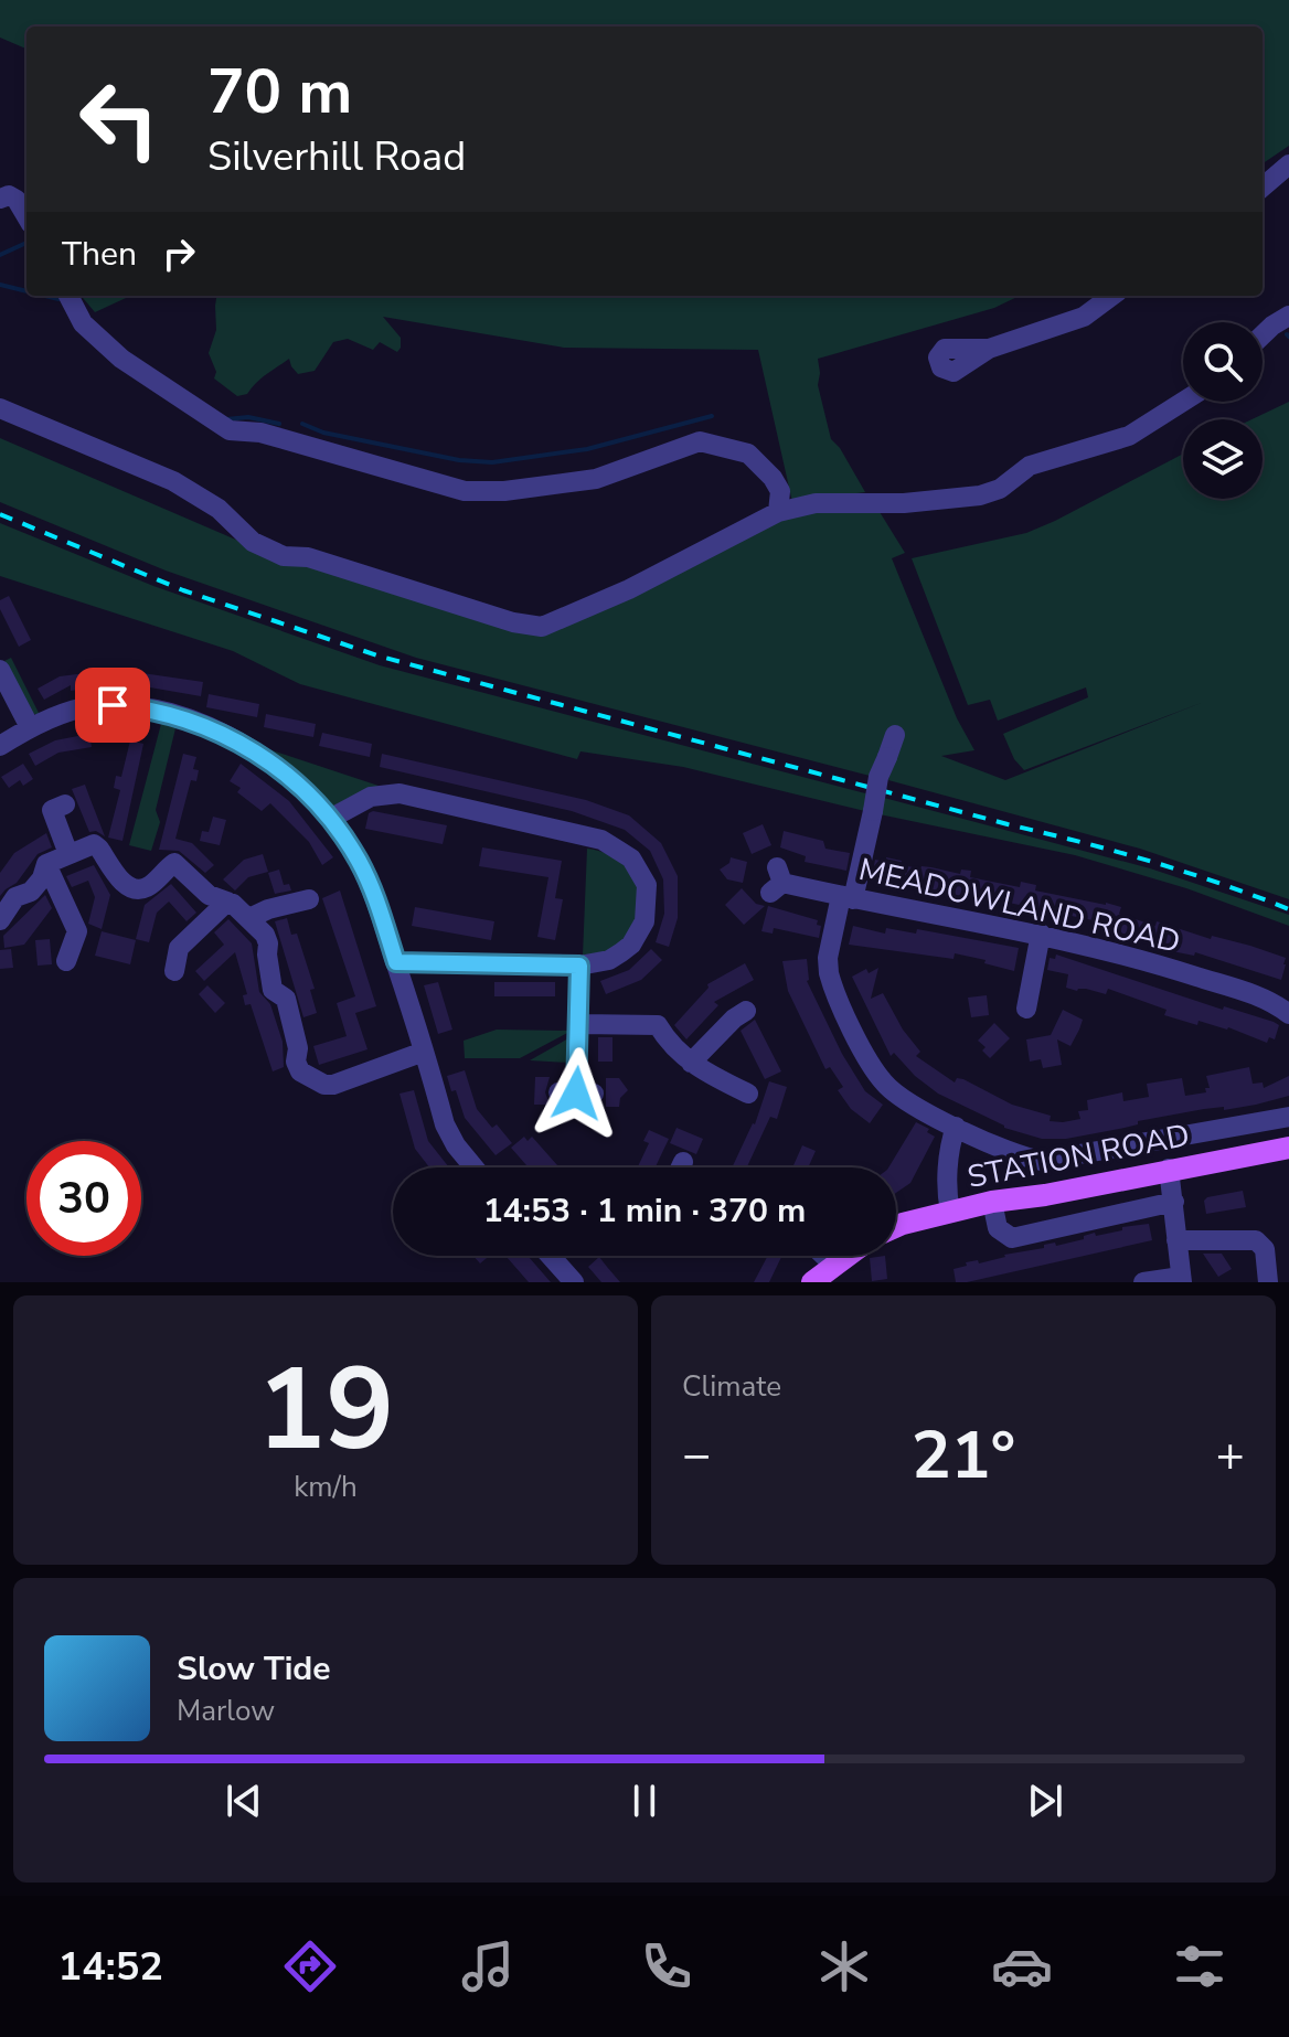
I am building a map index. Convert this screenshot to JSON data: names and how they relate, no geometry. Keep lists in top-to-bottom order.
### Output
{
  "streets": {
    "main road": ["STATION ROAD"],
    "street": ["MEADOWLAND ROAD"]
  },
  "page": {
    "turn": ["70 m", "Silverhill Road"],
    "then": "Then",
    "limit": "30",
    "trip": "14:53 · 1 min · 370 m",
    "tile": [
      ["19", "km/h"],
      "Climate"
    ],
    "heat": ["−", "21°", "+"],
    "song": ["Slow Tide", "Marlow"],
    "tabs": "14:52"
  }
}
